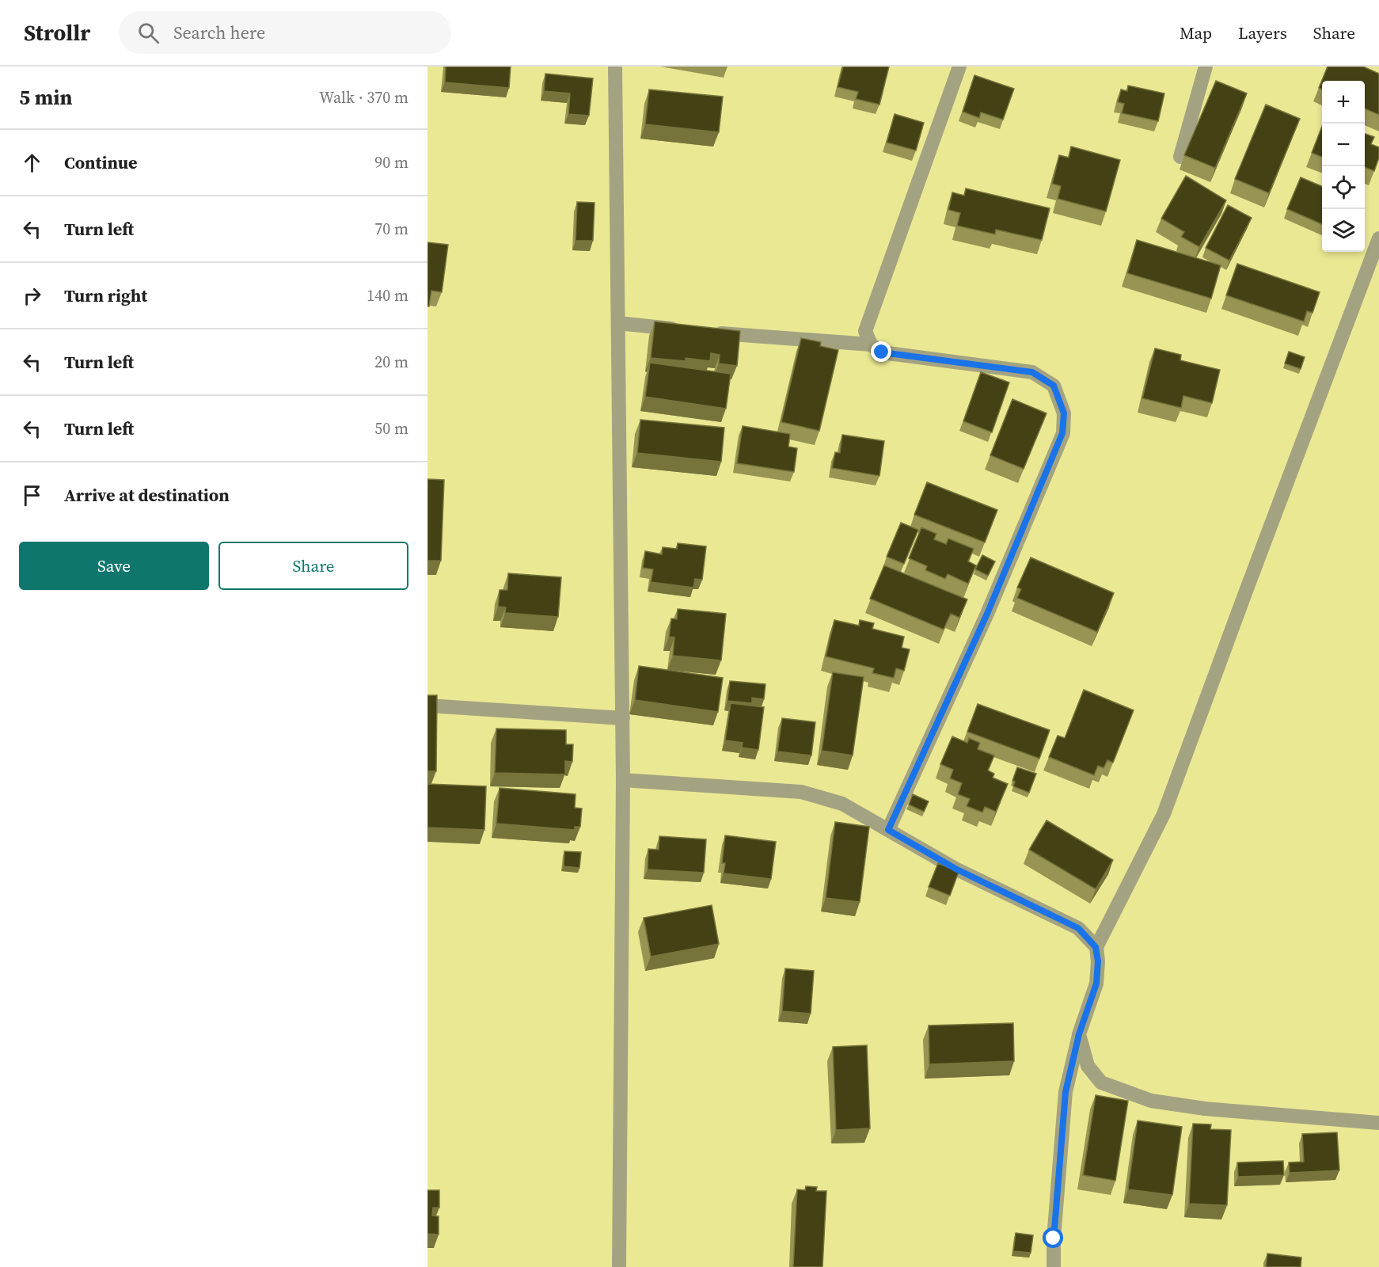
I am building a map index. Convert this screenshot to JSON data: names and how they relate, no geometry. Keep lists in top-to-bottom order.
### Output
{
  "page": {
    "header": "Strollr",
    "search": "Search here",
    "nav": ["Map", "Layers", "Share"],
    "heading": ["5 min", "Walk · 370 m"],
    "map_buttons": ["+", "−"],
    "list": [
      ["Continue", "90 m"],
      ["Turn left", "70 m"],
      ["Turn right", "140 m"],
      ["Turn left", "20 m"],
      ["Turn left", "50 m"],
      "Arrive at destination"
    ],
    "buttons": ["Save", "Share"]
  }
}
